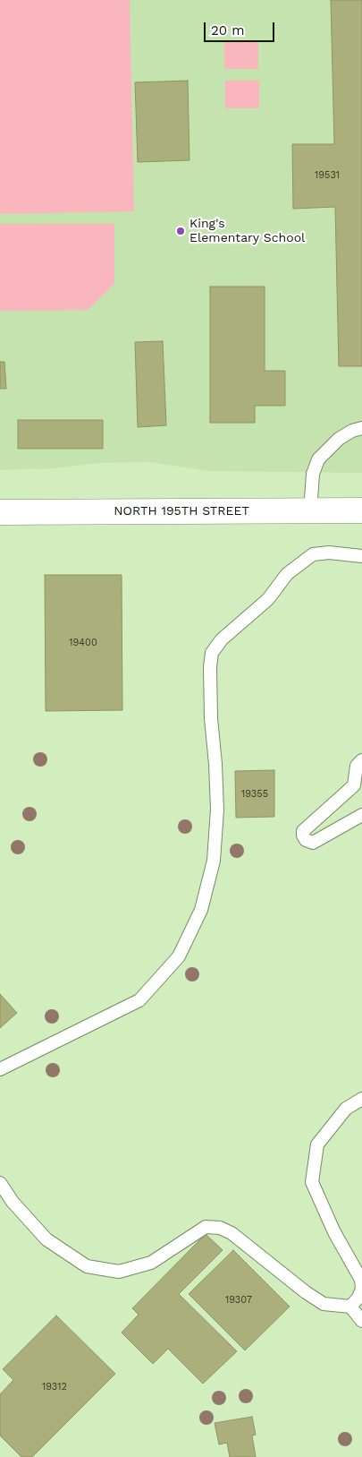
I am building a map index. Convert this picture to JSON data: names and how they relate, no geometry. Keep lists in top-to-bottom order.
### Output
{
  "streets": {
    "street": ["NORTH 195TH STREET"]
  },
  "places": ["King's Elementary School"],
  "house_numbers": [
    "19531",
    "19400",
    "19355",
    "19307",
    "19312"
  ],
  "scale_bar": "20 m"
}
